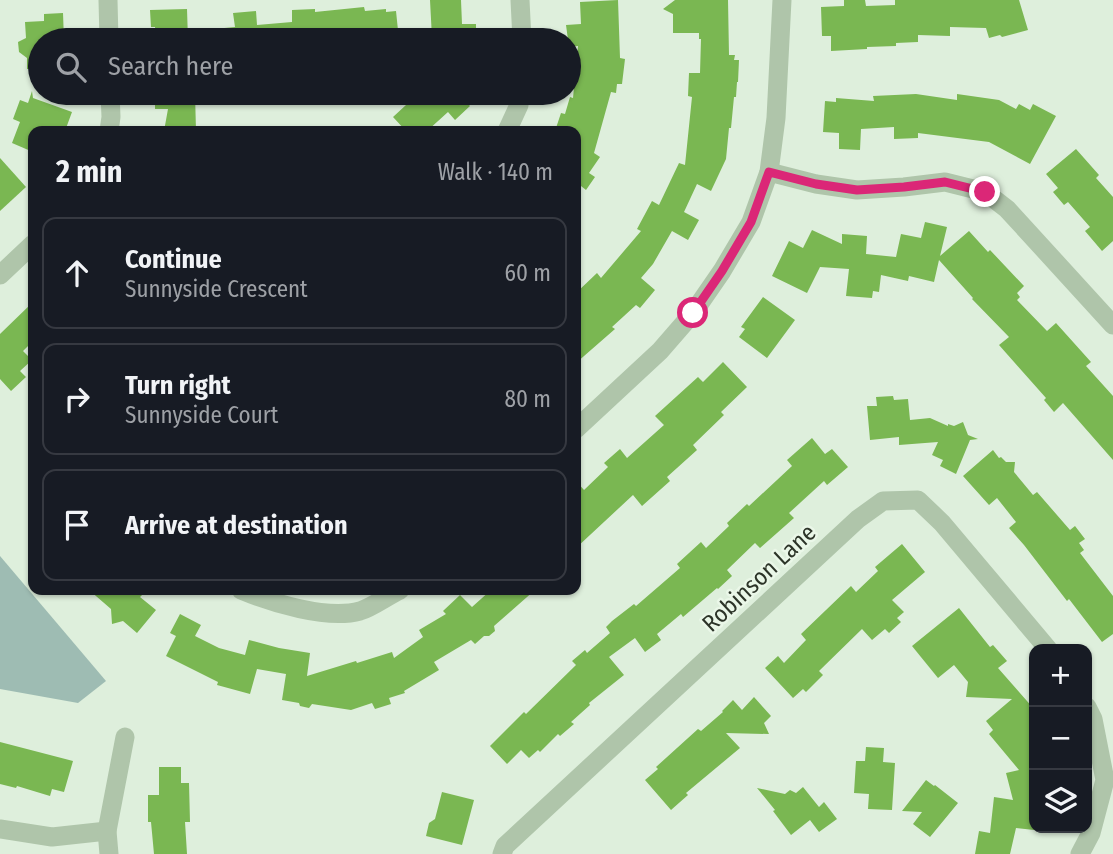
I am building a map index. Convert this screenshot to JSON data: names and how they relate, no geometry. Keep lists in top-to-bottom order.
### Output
{
  "streets": {
    "street": ["Robinson Lane"]
  },
  "page": {
    "search": "Search here",
    "heading": ["2 min", "Walk · 140 m"],
    "list": [
      ["Continue", "Sunnyside Crescent", "60 m"],
      ["Turn right", "Sunnyside Court", "80 m"],
      "Arrive at destination"
    ],
    "map_buttons": ["+", "−"]
  }
}
